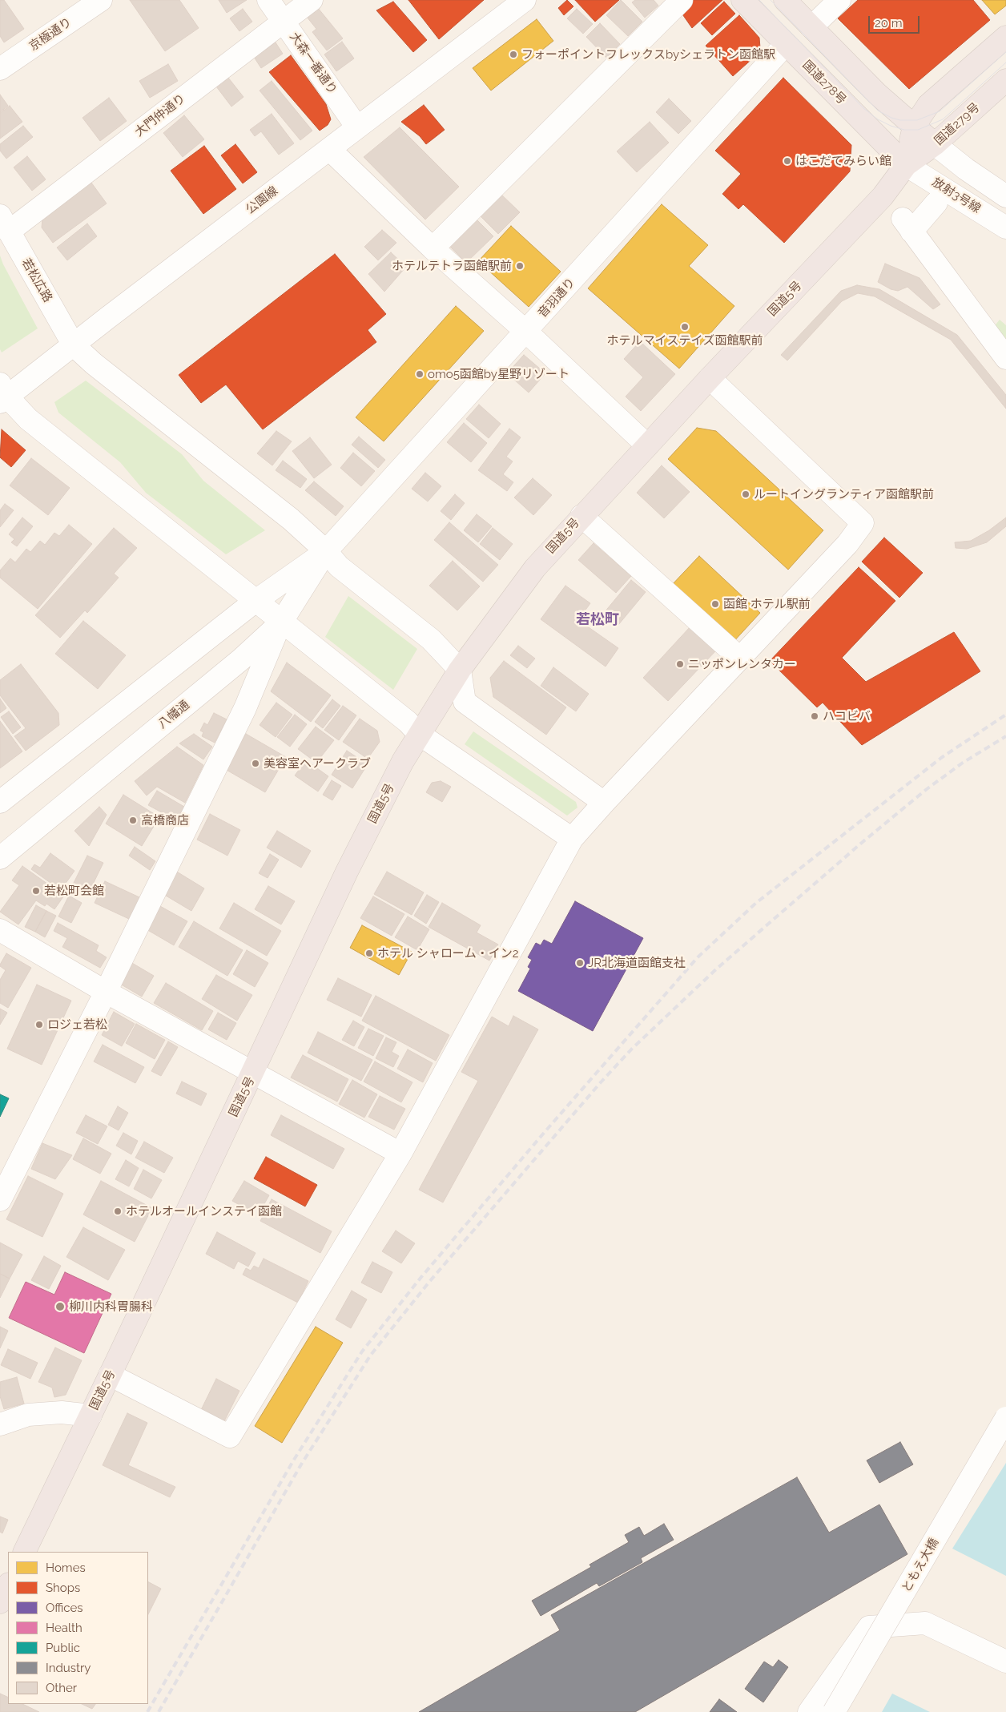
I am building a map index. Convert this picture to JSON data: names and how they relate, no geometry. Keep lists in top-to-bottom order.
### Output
{
  "streets": {
    "highway": ["国道278号", "国道279号", "国道5号"],
    "street": [
      "京極通り",
      "大森一番通り",
      "大門仲通り",
      "放射3号線",
      "公園線",
      "若松広路",
      "音羽通り",
      "八幡通",
      "ともえ大橋"
    ]
  },
  "crossings": [
    ["大森一番通り", "大門仲通り"],
    ["大森一番通り", "公園線"],
    ["国道278号", "国道279号"],
    ["国道278号", "放射3号線"],
    ["国道278号", "音羽通り"],
    ["国道278号", "国道5号"],
    ["大門仲通り", "若松広路"],
    ["国道279号", "放射3号線"],
    ["国道279号", "国道5号"],
    ["放射3号線", "国道5号"],
    ["公園線", "若松広路"],
    ["若松広路", "音羽通り"],
    ["若松広路", "国道5号"],
    ["若松広路", "八幡通"],
    ["音羽通り", "八幡通"]
  ],
  "districts": ["若松町"],
  "places": [
    "フォーポイントフレックスbyシェラトン函館駅",
    "はこだてみらい館",
    "ホテルテトラ函館駅前",
    "ホテルマイステイズ函館駅前",
    "omo5函館by星野リゾート",
    "ルートイングランティア函館駅前",
    "函館 ホテル駅前",
    "ニッポンレンタカー",
    "ハコビバ",
    "美容室ヘアークラブ",
    "高橋商店",
    "若松町会館",
    "ホテル シャローム・イン2",
    "JR北海道函館支社",
    "ロジェ若松",
    "ホテルオールインステイ函館",
    "柳川内科胃腸科"
  ],
  "legend": [
    "Homes",
    "Shops",
    "Offices",
    "Health",
    "Public",
    "Industry",
    "Other"
  ],
  "scale_bar": "20 m"
}
